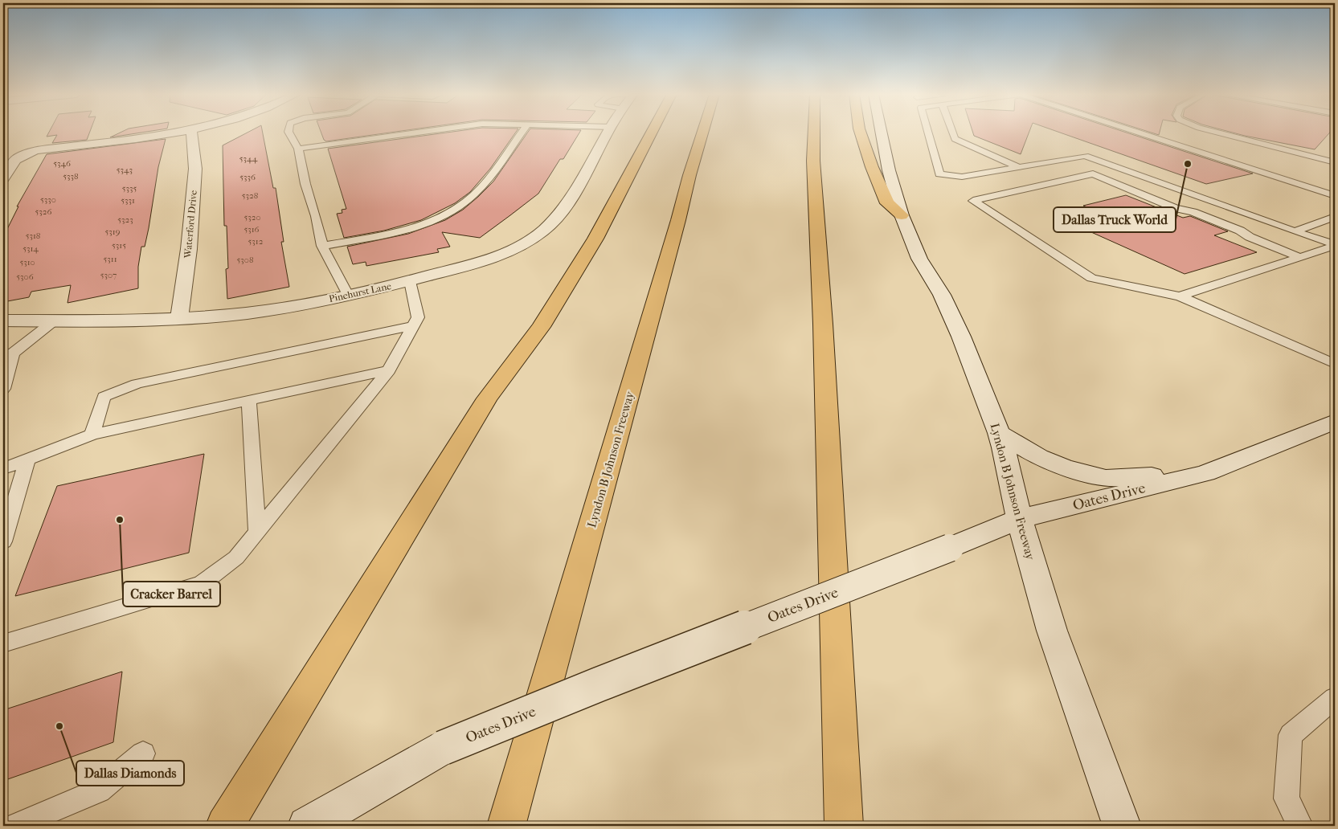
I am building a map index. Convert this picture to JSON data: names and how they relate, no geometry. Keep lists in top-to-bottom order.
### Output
{
  "streets": {
    "highway": ["Lyndon B Johnson Freeway"],
    "street": ["Waterford Drive", "Pinehurst Lane", "Oates Drive"]
  },
  "crossings": [
    ["Waterford Drive", "Pinehurst Lane"],
    ["Lyndon B Johnson Freeway", "Oates Drive"]
  ],
  "places": ["Dallas Truck World", "Cracker Barrel", "Dallas Diamonds"],
  "house_numbers": [
    "5344",
    "5346",
    "5343",
    "5338",
    "5336",
    "5335",
    "5328",
    "5330",
    "5331",
    "5326",
    "5320",
    "5323",
    "5316",
    "5319",
    "5318",
    "5312",
    "5315",
    "5314",
    "5311",
    "5308",
    "5310",
    "5307",
    "5306"
  ]
}
